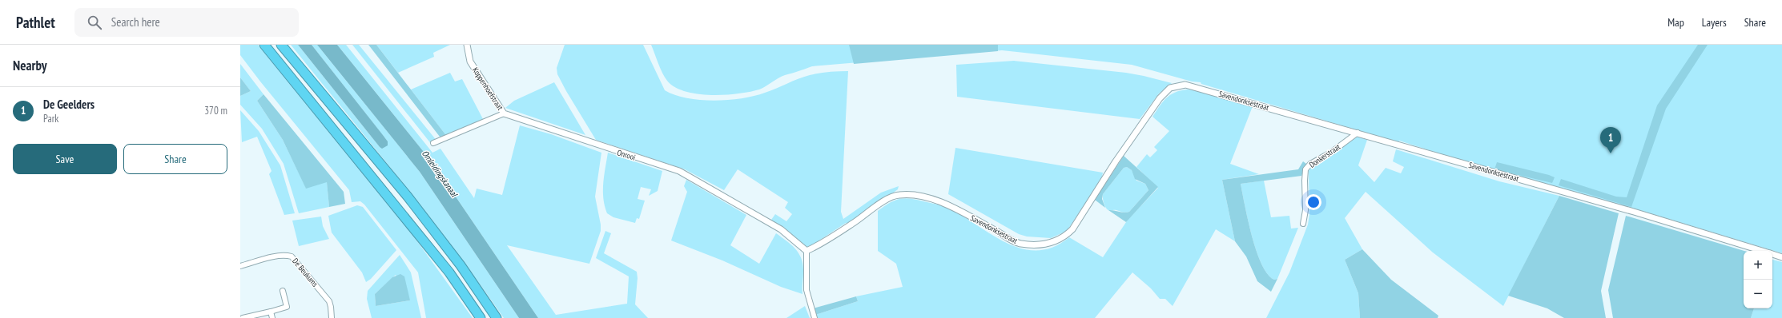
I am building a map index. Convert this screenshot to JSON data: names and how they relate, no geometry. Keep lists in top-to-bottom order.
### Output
{
  "streets": {
    "street": [
      "Koppenhoefstraat",
      "Savendonksestraat",
      "Onrooi",
      "Donkerstraat",
      "De Beukums"
    ]
  },
  "crossings": [
    ["Koppenhoefstraat", "Onrooi"],
    ["Savendonksestraat", "Onrooi"],
    ["Savendonksestraat", "Donkerstraat"]
  ],
  "water": ["Omleidingskanaal"],
  "page": {
    "header": "Pathlet",
    "search": "Search here",
    "nav": ["Map", "Layers", "Share"],
    "heading": "Nearby",
    "list": [
      {
        "mark": "1",
        "name": "De Geelders",
        "note": "Park",
        "value": "370 m"
      }
    ],
    "pins": "1",
    "buttons": ["Save", "Share"],
    "map_buttons": ["+", "−"]
  }
}
